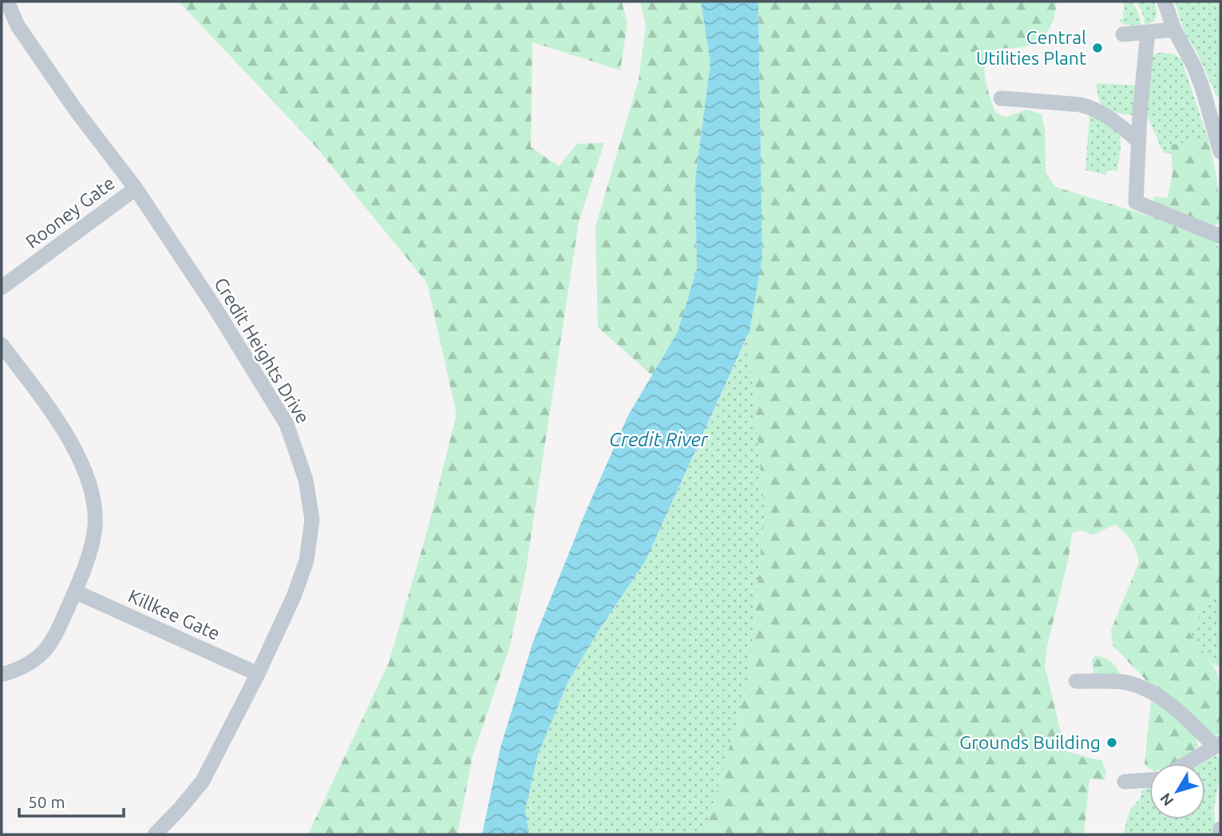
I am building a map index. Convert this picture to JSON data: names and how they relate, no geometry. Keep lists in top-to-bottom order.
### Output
{
  "streets": {
    "street": ["Rooney Gate", "Credit Heights Drive", "Killkee Gate"]
  },
  "crossings": [
    ["Rooney Gate", "Credit Heights Drive"],
    ["Credit Heights Drive", "Killkee Gate"]
  ],
  "water": ["Credit River"],
  "places": ["Central Utilities Plant", "Grounds Building"],
  "scale_bar": "50 m",
  "north": "bottom left"
}
